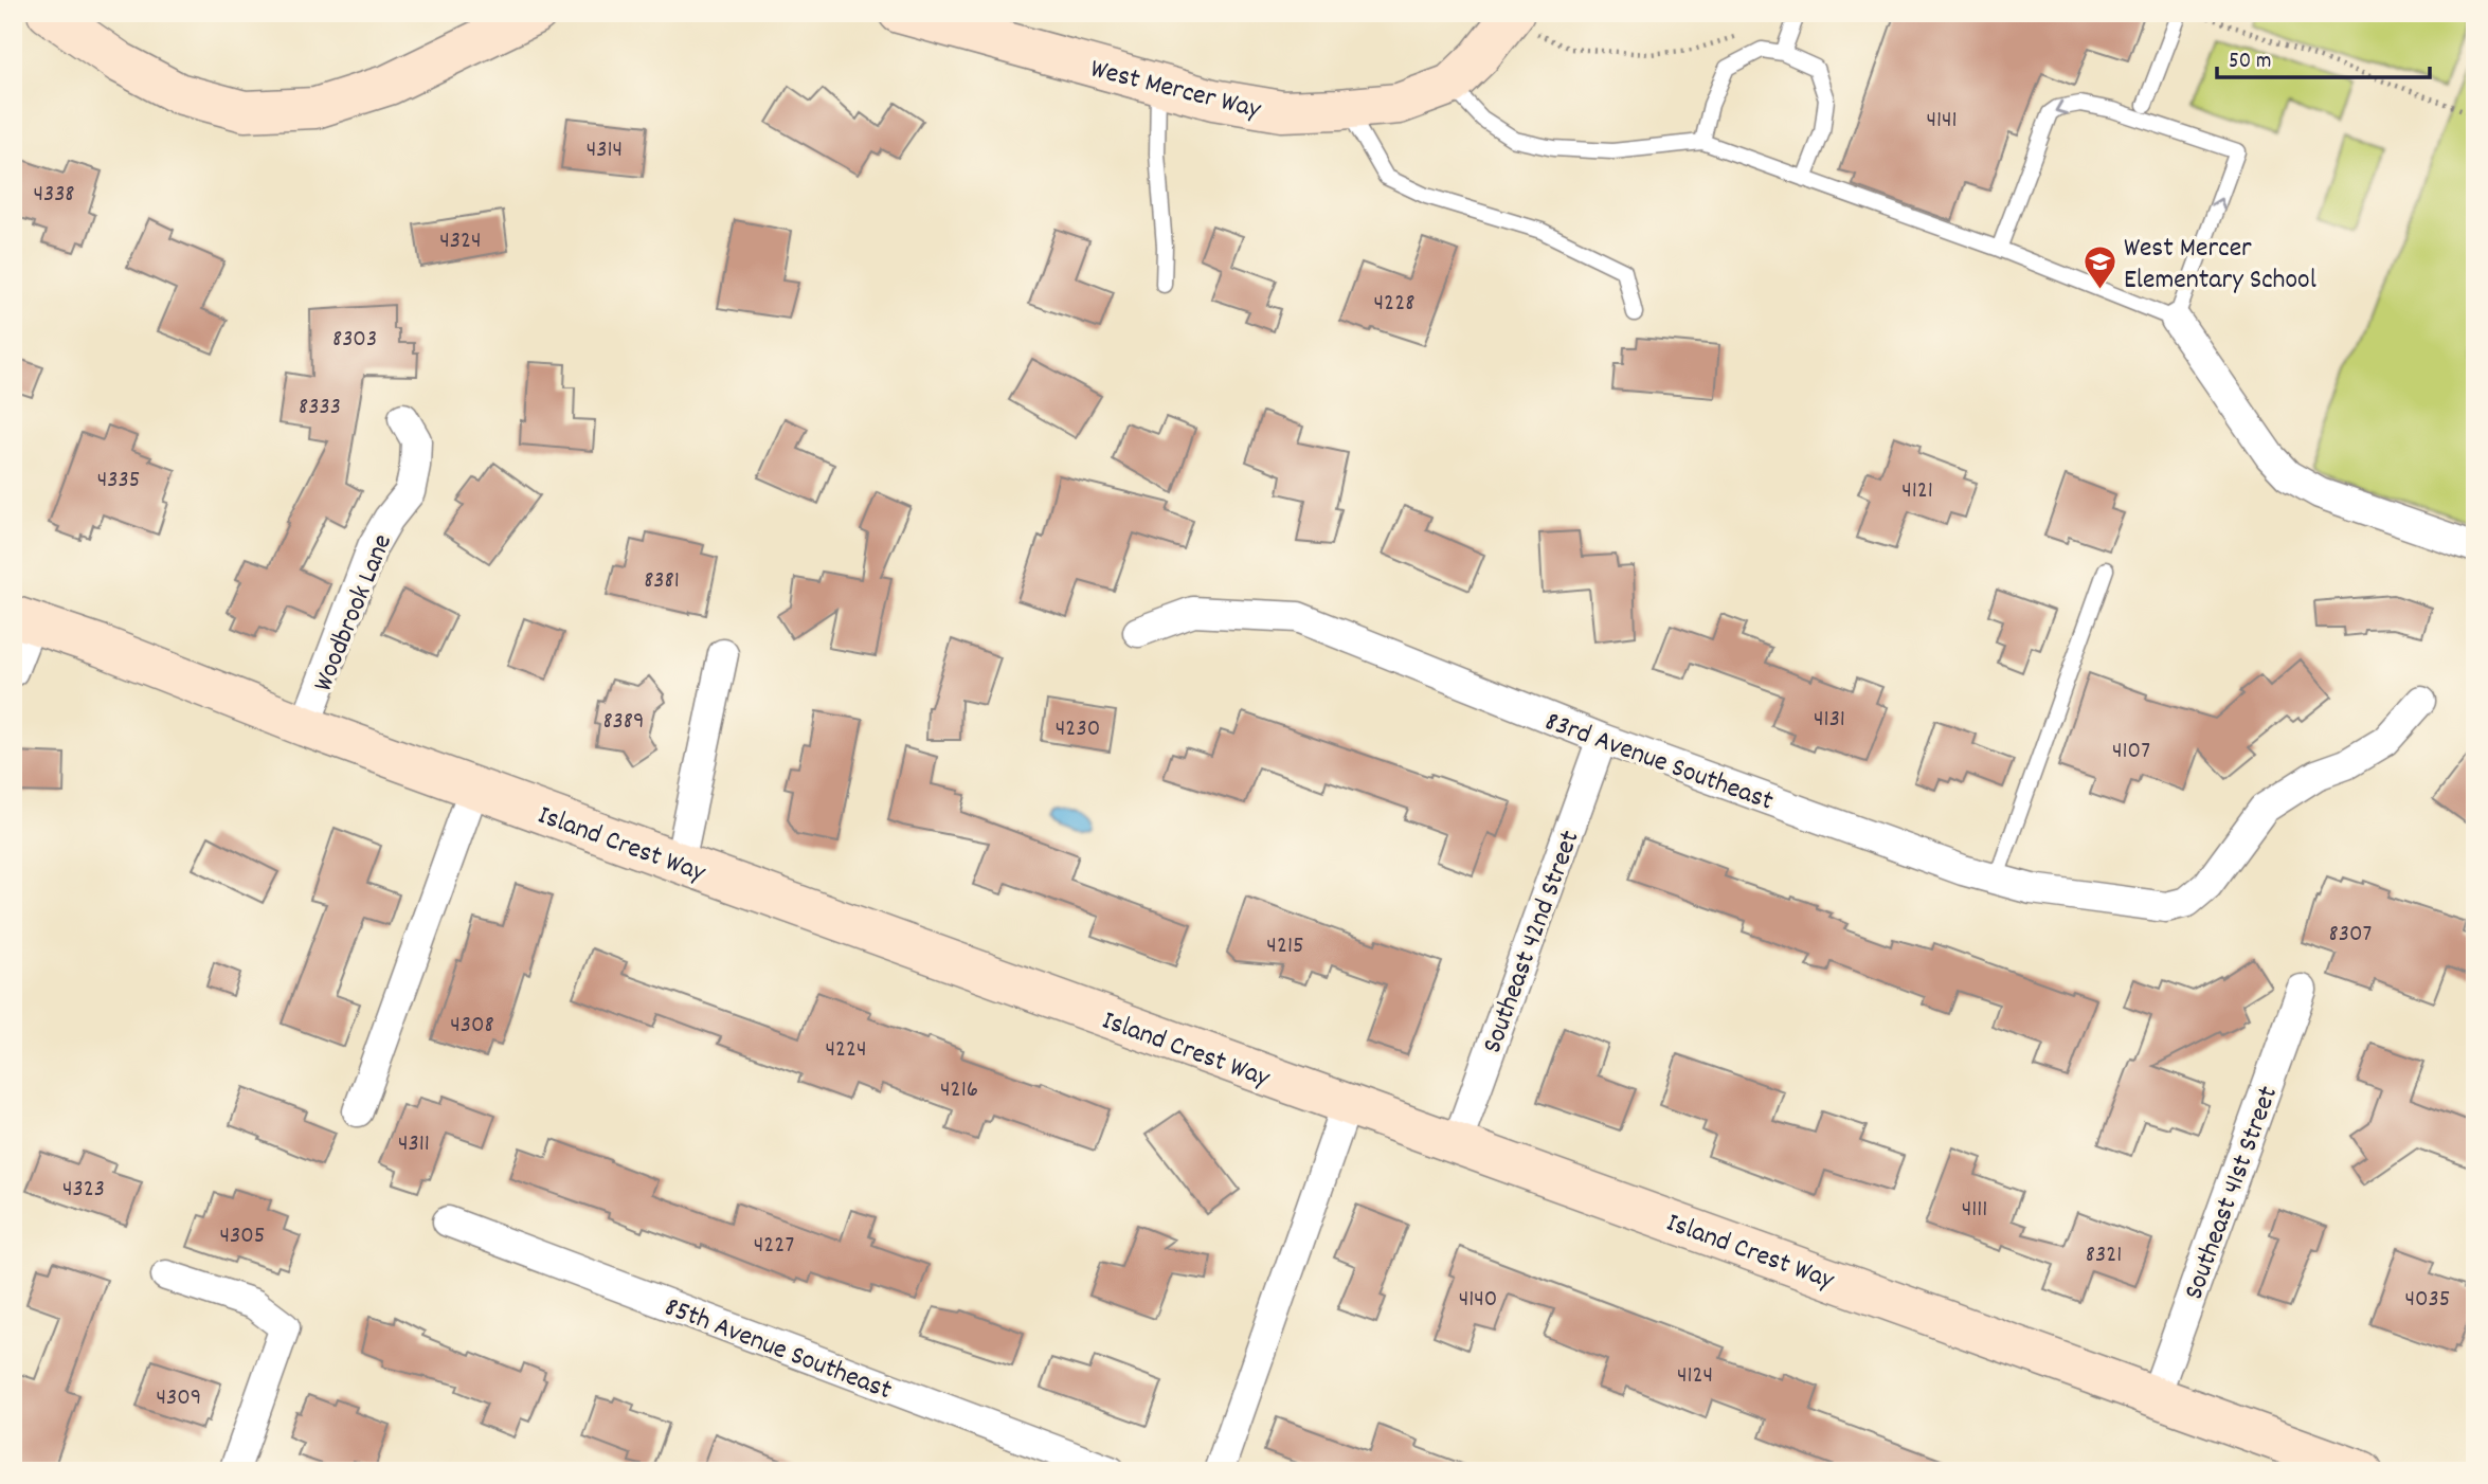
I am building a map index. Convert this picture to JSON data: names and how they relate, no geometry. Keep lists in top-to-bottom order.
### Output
{
  "streets": {
    "main road": ["West Mercer Way", "Island Crest Way"],
    "street": [
      "Woodbrook Lane",
      "83rd Avenue Southeast",
      "Southeast 42nd Street",
      "Southeast 41st Street",
      "85th Avenue Southeast"
    ]
  },
  "crossings": [
    ["Woodbrook Lane", "Island Crest Way"],
    ["83rd Avenue Southeast", "Southeast 42nd Street"],
    ["Island Crest Way", "Southeast 42nd Street"],
    ["Island Crest Way", "Southeast 41st Street"]
  ],
  "places": {
    "school or university": ["West Mercer Elementary School"]
  },
  "house_numbers": [
    "4141",
    "4314",
    "4338",
    "4324",
    "4228",
    "8303",
    "8333",
    "4335",
    "4121",
    "8381",
    "4131",
    "8389",
    "4230",
    "4107",
    "8307",
    "4215",
    "4308",
    "4224",
    "4216",
    "4311",
    "4323",
    "4111",
    "4305",
    "4227",
    "8321",
    "4140",
    "4035",
    "4124",
    "4309"
  ],
  "scale_bar": "50 m"
}
